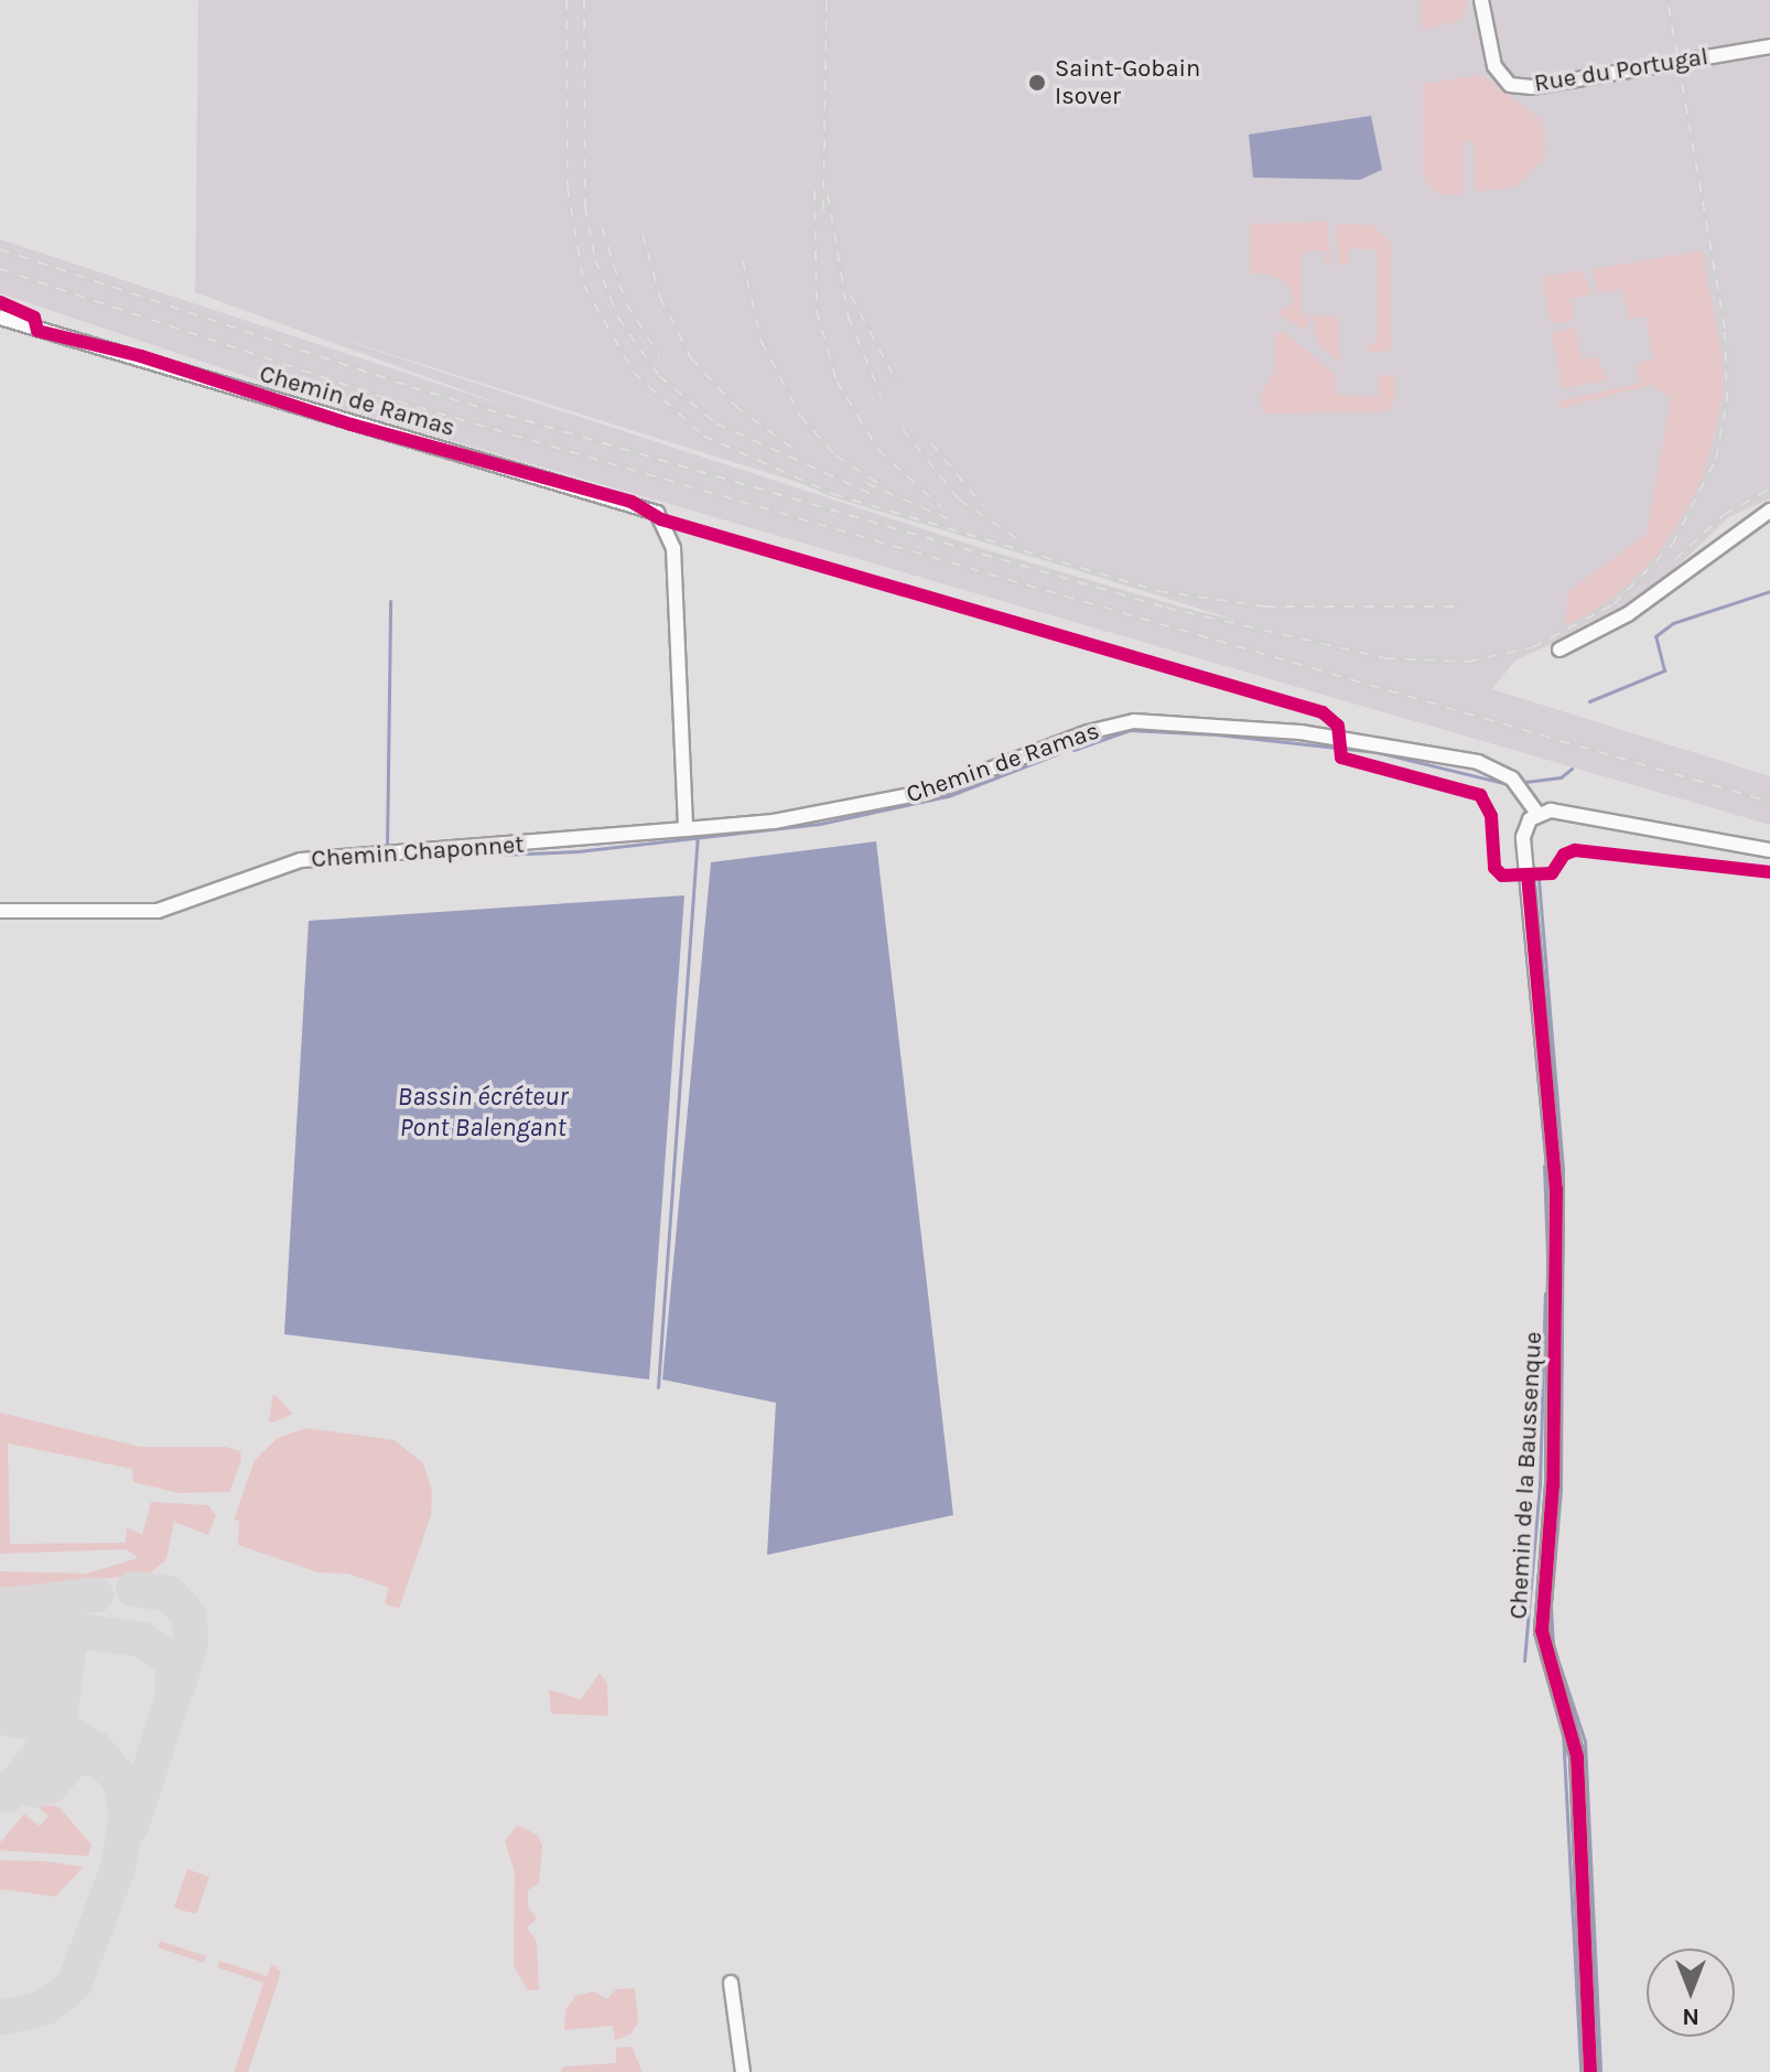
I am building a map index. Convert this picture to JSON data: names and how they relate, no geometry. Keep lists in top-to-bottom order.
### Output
{
  "streets": {
    "street": [
      "Rue du Portugal",
      "Chemin de Ramas",
      "Chemin Chaponnet",
      "Chemin de la Baussenque"
    ]
  },
  "crossings": [
    ["Chemin de Ramas", "Chemin Chaponnet"],
    ["Chemin de Ramas", "Chemin de la Baussenque"]
  ],
  "water": ["Bassin écréteur Pont Balengant"],
  "places": ["Saint-Gobain Isover"],
  "north": "bottom"
}
